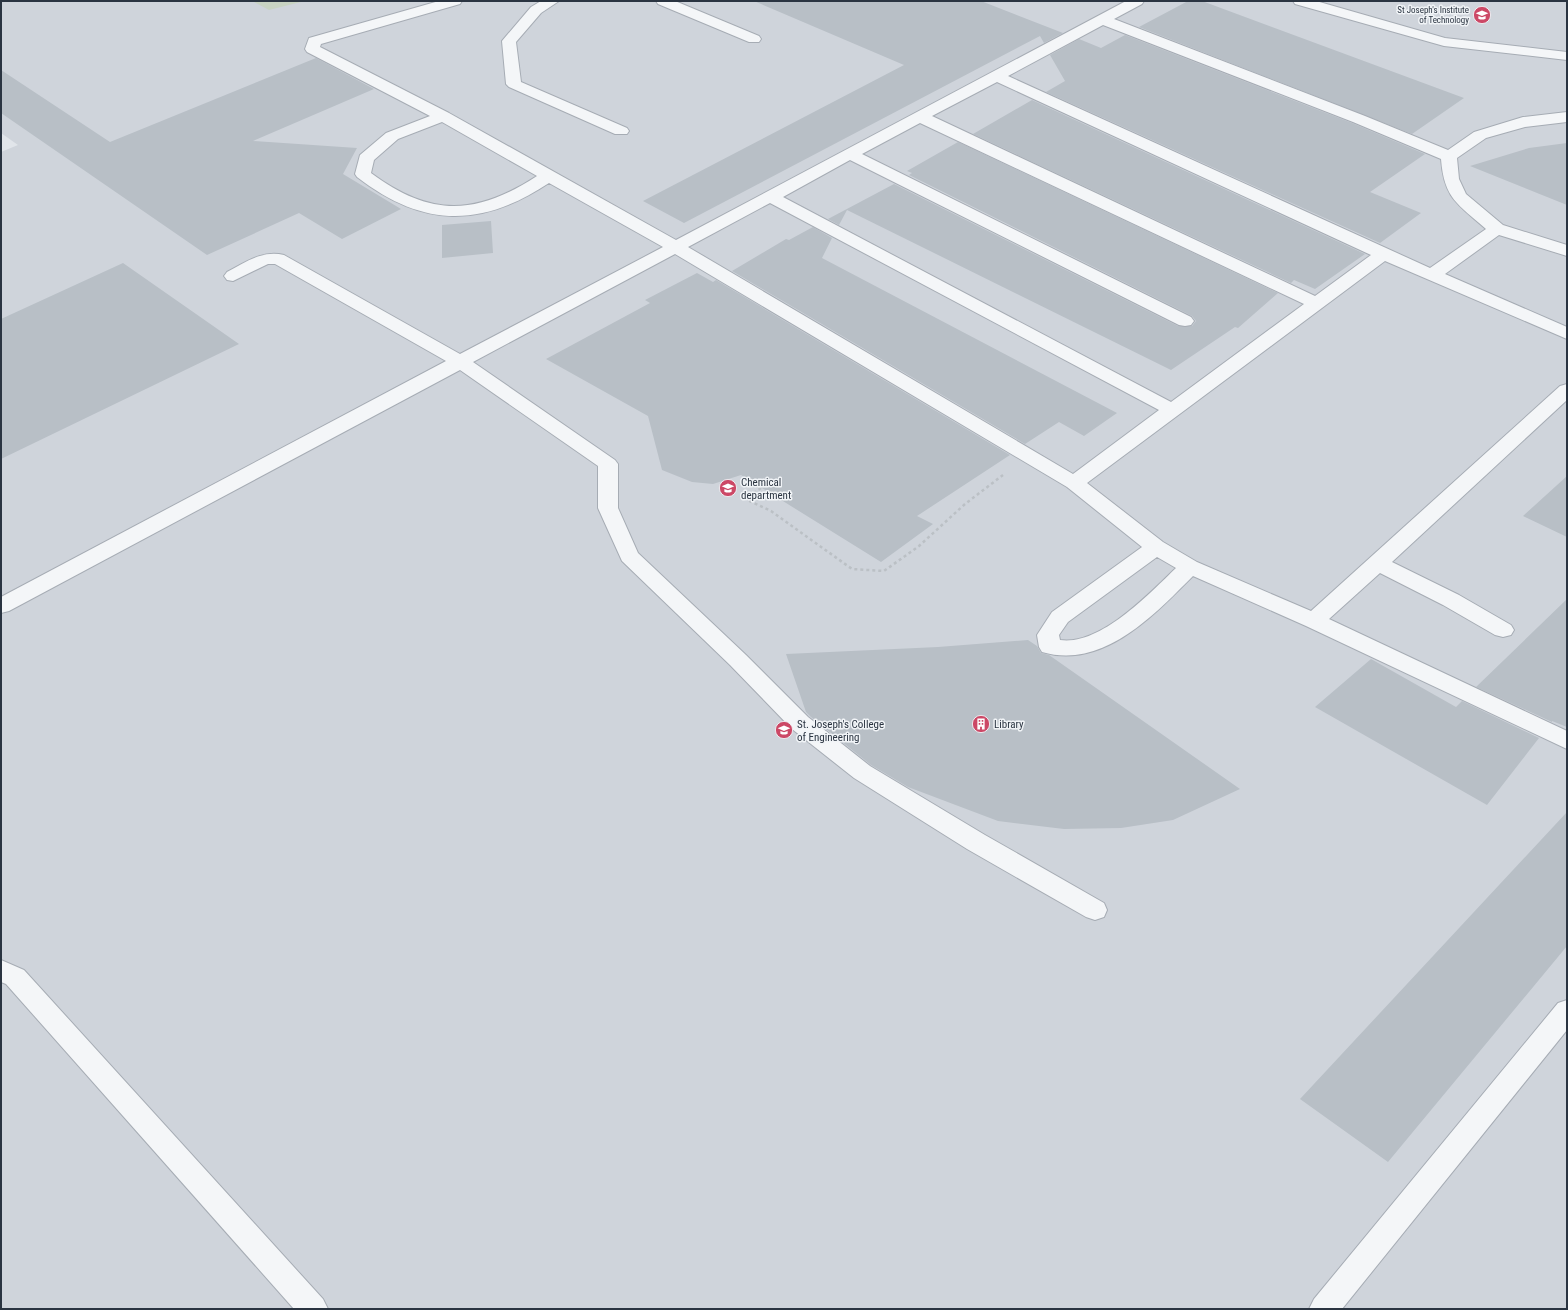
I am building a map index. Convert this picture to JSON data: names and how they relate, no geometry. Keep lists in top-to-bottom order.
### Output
{
  "places": {
    "school or university": ["St Joseph's Institute of Technology", "Chemical department", "St. Joseph's College of Engineering"],
    "building": ["Library"]
  }
}
